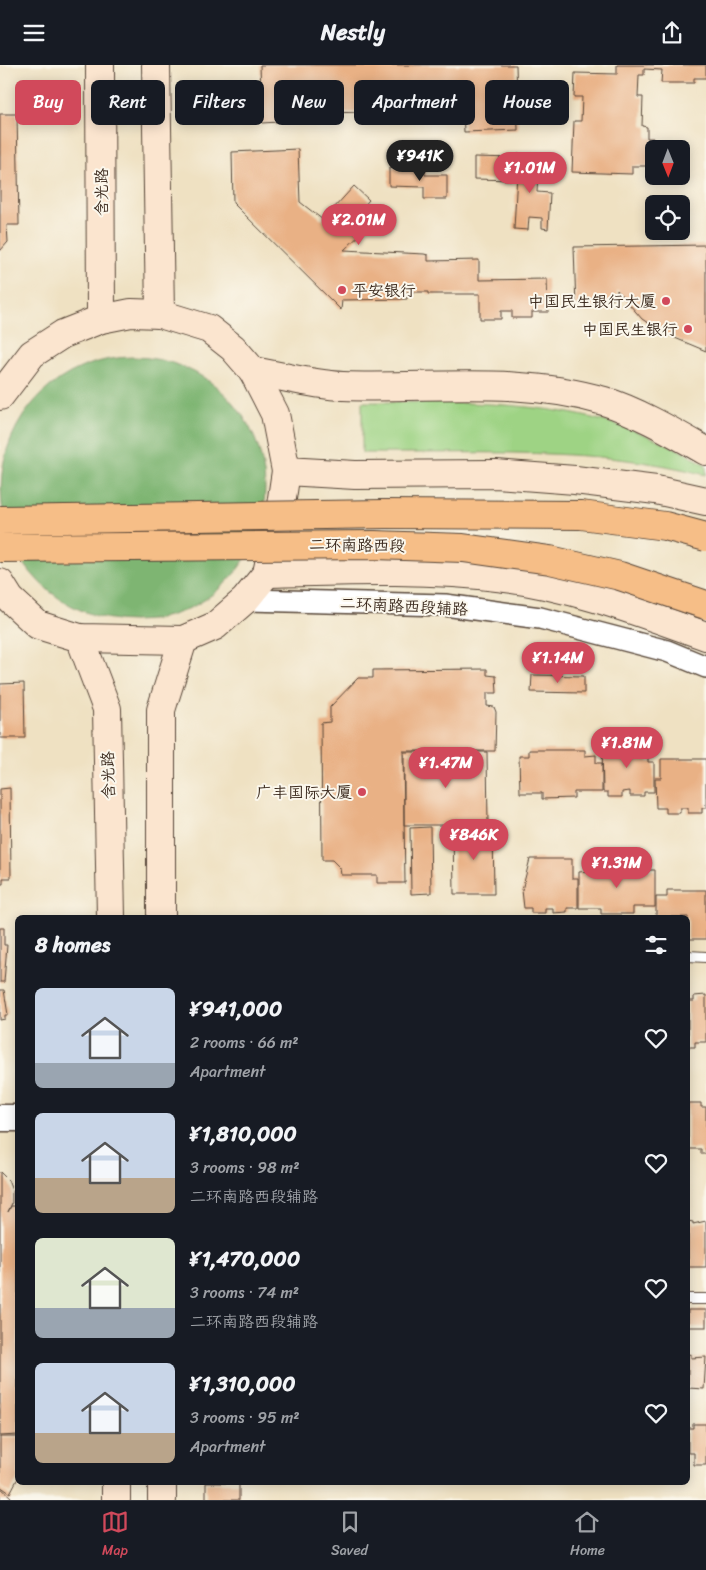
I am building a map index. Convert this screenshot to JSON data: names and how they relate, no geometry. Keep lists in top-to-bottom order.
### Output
{
  "streets": {
    "highway": ["二环南路西段"],
    "main road": ["含光路"],
    "street": ["二环南路西段辅路"]
  },
  "places": [
    "平安银行",
    "中国民生银行大厦",
    "中国民生银行",
    "广丰国际大厦"
  ],
  "north": "bottom",
  "page": {
    "header": "Nestly",
    "chip": [
      "Buy",
      "Rent",
      "Filters",
      "New",
      "Apartment",
      "House"
    ],
    "price": [
      "¥941K",
      "¥1.01M",
      "¥2.01M",
      "¥1.14M",
      "¥1.81M",
      "¥1.47M",
      "¥846K",
      "¥1.31M"
    ],
    "heading": "8 homes",
    "list": [
      {
        "name": "¥941,000",
        "note": "2 rooms · 66 m² · Apartment"
      },
      {
        "name": "¥1,810,000",
        "note": "3 rooms · 98 m² · 二环南路西段辅路"
      },
      {
        "name": "¥1,470,000",
        "note": "3 rooms · 74 m² · 二环南路西段辅路"
      },
      {
        "name": "¥1,310,000",
        "note": "3 rooms · 95 m² · Apartment"
      }
    ],
    "tabs": ["Map", "Saved", "Home"]
  }
}
